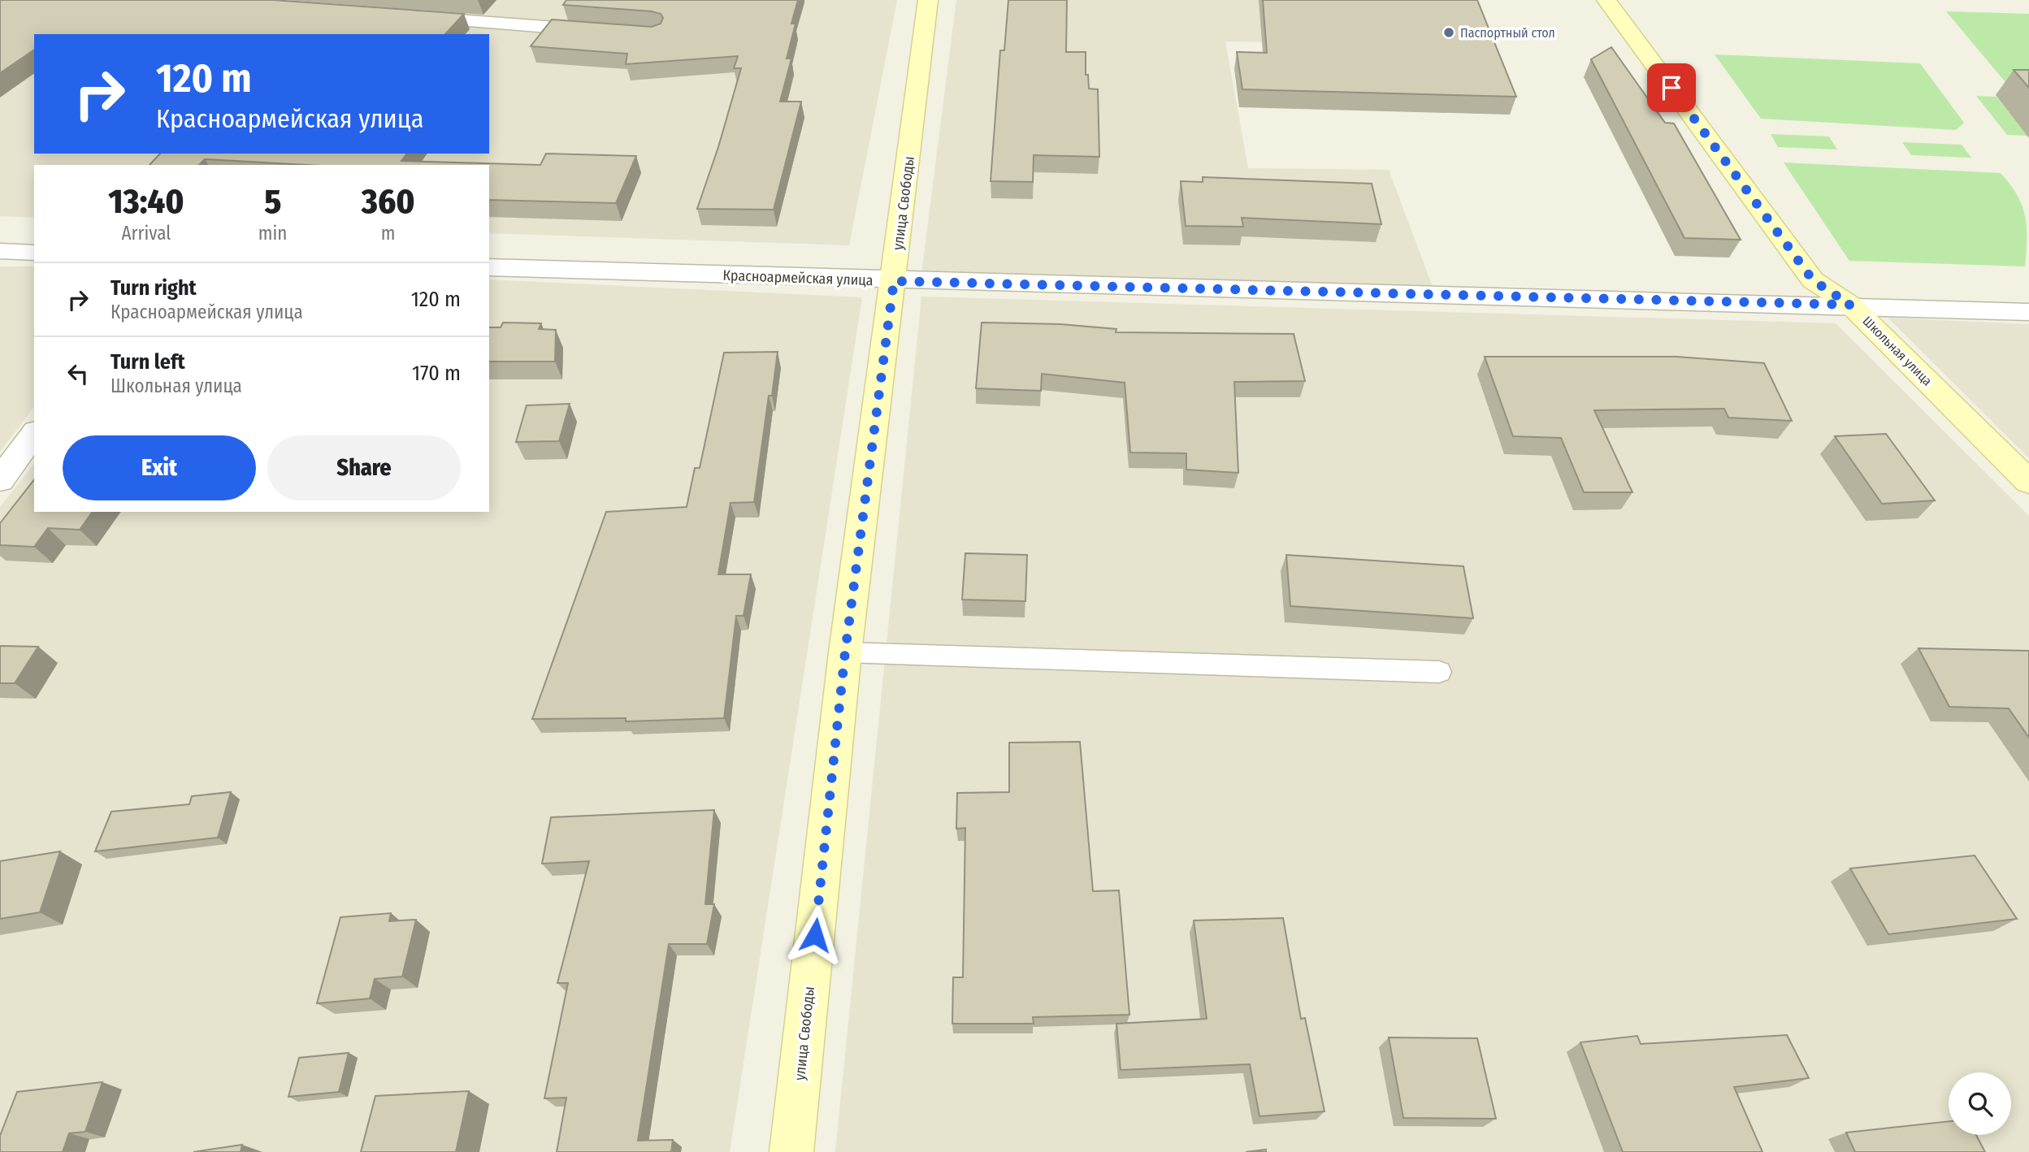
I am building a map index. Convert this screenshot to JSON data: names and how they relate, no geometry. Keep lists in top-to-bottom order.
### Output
{
  "streets": {
    "street": ["улица Свободы", "Красноармейская улица", "Школьная улица"]
  },
  "crossings": [
    ["улица Свободы", "Красноармейская улица"],
    ["Красноармейская улица", "Школьная улица"]
  ],
  "places": ["Паспортный стол"],
  "page": {
    "turn": ["120 m", "Красноармейская улица"],
    "eta": [
      "13:40",
      "Arrival",
      "5",
      "min",
      "360",
      "m"
    ],
    "list": [
      {
        "name": "Turn right",
        "note": "Красноармейская улица",
        "value": "120 m"
      },
      {
        "name": "Turn left",
        "note": "Школьная улица",
        "value": "170 m"
      }
    ],
    "buttons": ["Exit", "Share"]
  }
}
